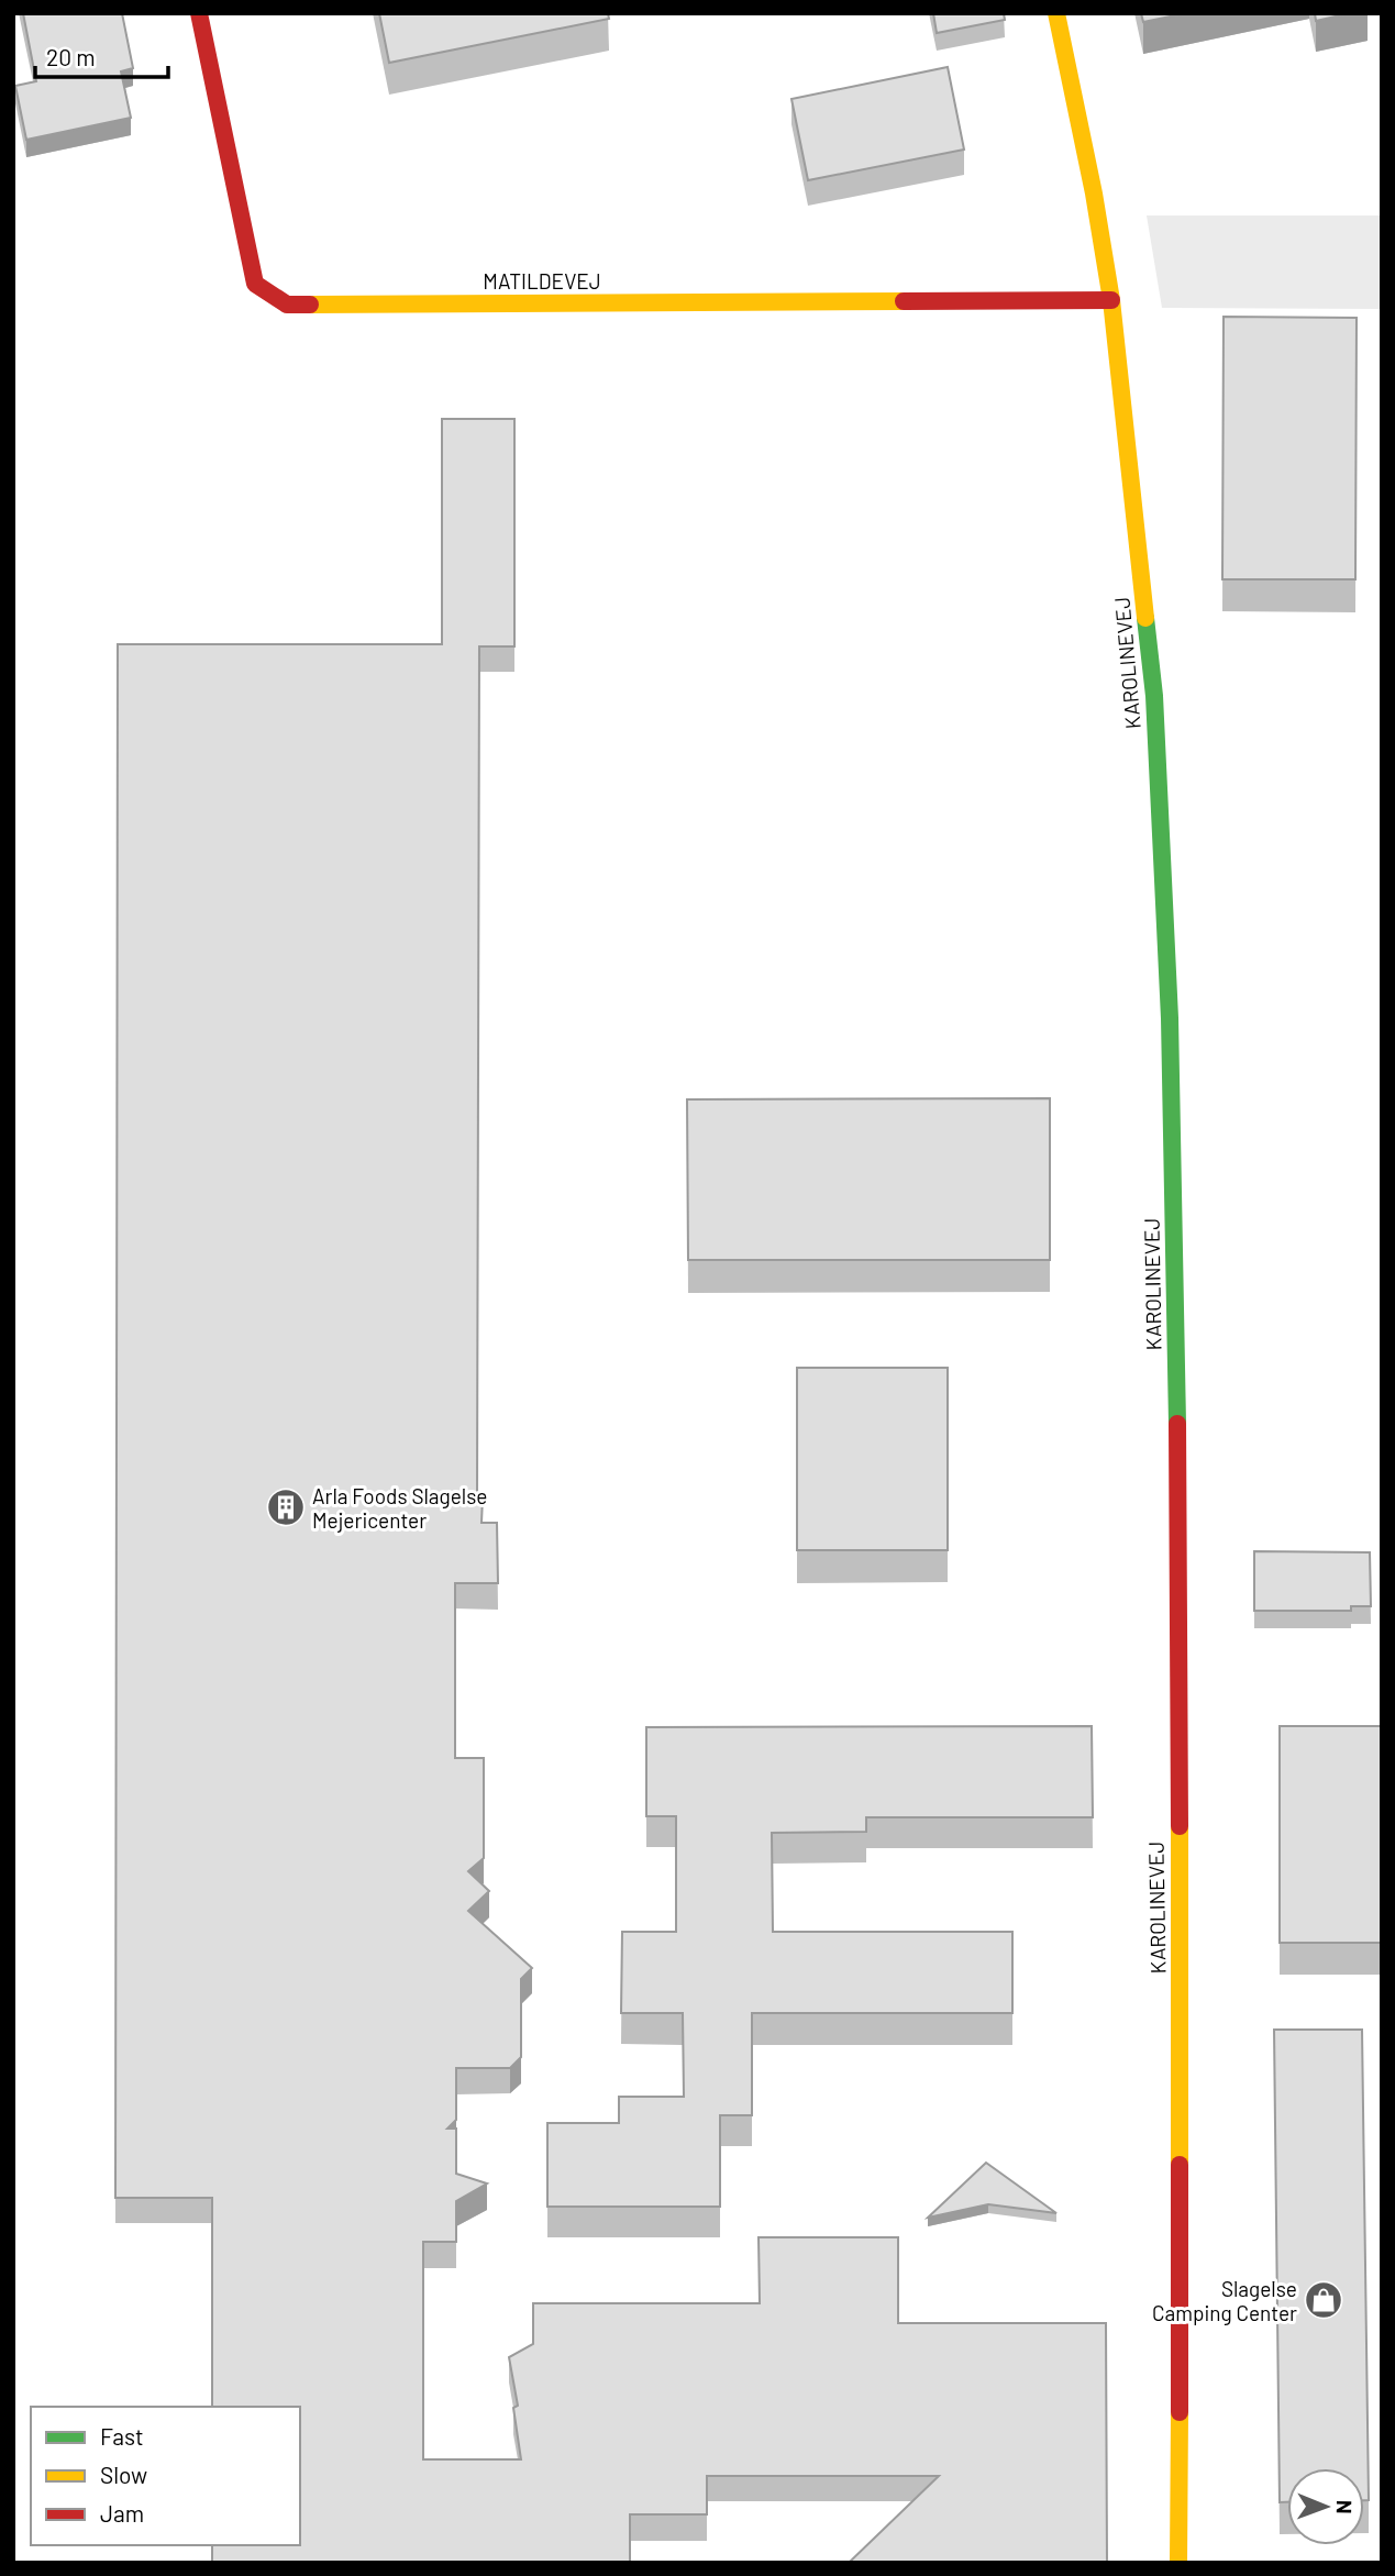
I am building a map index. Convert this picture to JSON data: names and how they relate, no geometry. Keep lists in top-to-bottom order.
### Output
{
  "streets": {
    "street": ["MATILDEVEJ", "KAROLINEVEJ"]
  },
  "crossings": [
    ["MATILDEVEJ", "KAROLINEVEJ"]
  ],
  "places": {
    "building": ["Arla Foods Slagelse Mejericenter"],
    "shop": ["Slagelse Camping Center"]
  },
  "legend": ["Fast", "Slow", "Jam"],
  "scale_bar": "20 m",
  "north": "right"
}
